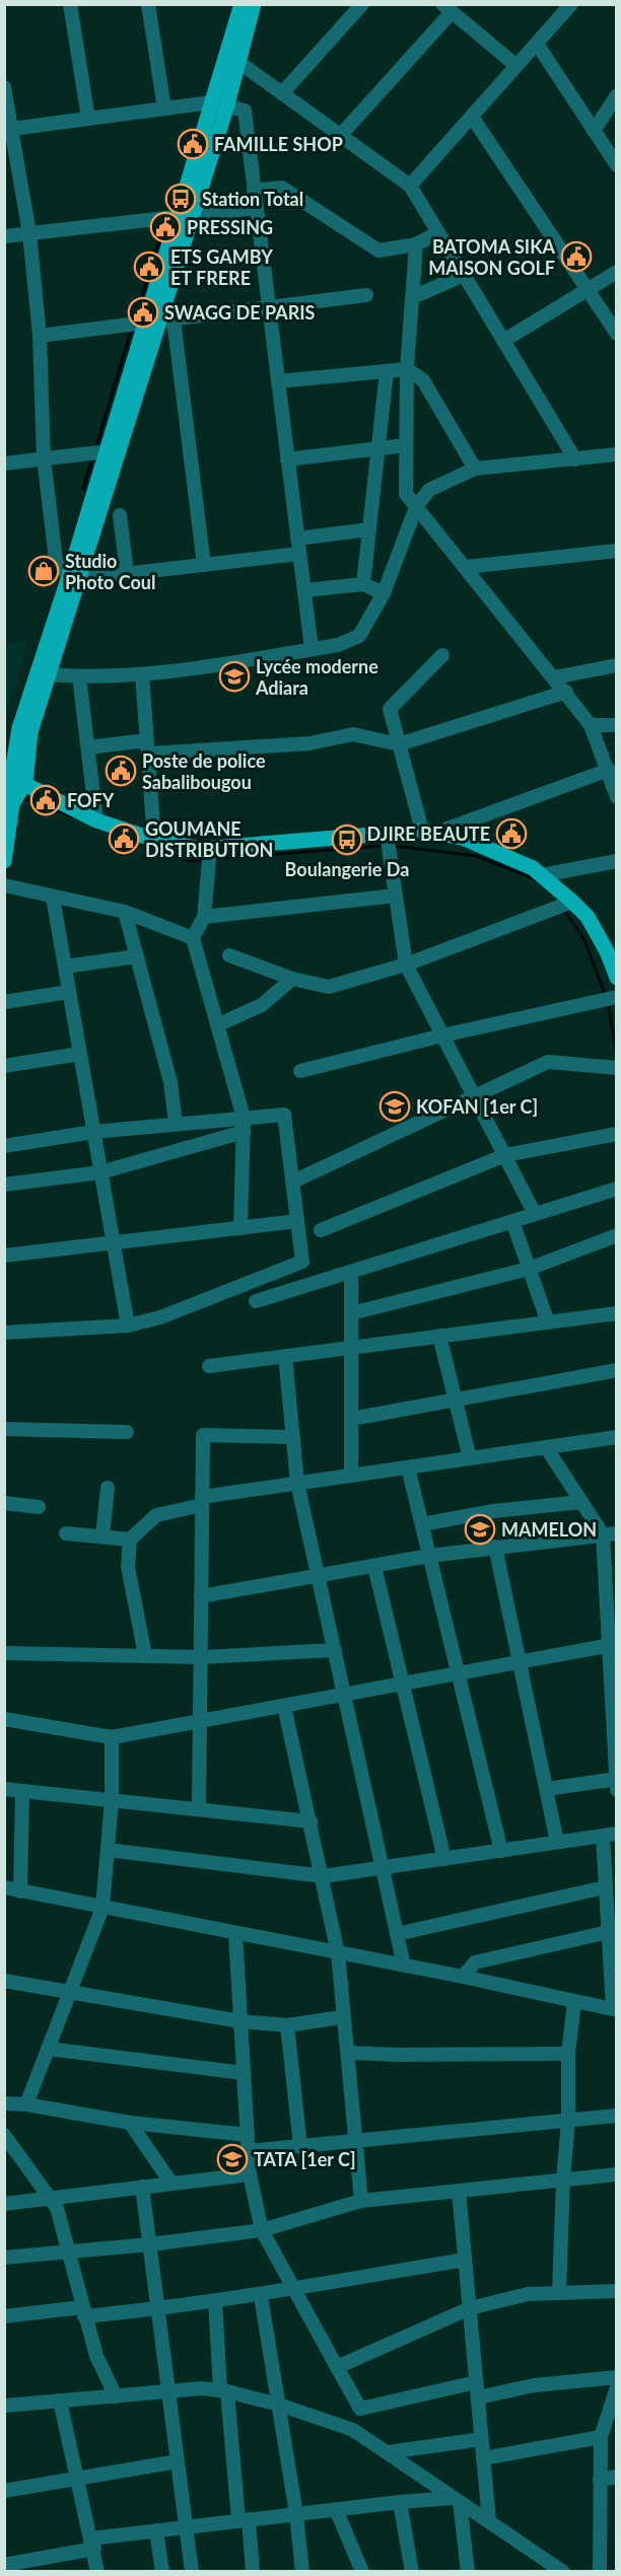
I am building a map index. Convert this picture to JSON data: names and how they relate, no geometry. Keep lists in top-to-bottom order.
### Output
{
  "places": {
    "public building": [
      "FAMILLE SHOP",
      "PRESSING",
      "BATOMA SIKA MAISON GOLF",
      "ETS GAMBY ET FRERE",
      "SWAGG DE PARIS",
      "Poste de police Sabalibougou",
      "FOFY",
      "DJIRE BEAUTE",
      "GOUMANE DISTRIBUTION"
    ],
    "bus stop": ["Station Total", "Boulangerie Da"],
    "shop": ["Studio Photo Coul"],
    "school or university": [
      "Lycée moderne Adiara",
      "KOFAN [1er C]",
      "MAMELON",
      "TATA [1er C]"
    ]
  }
}
